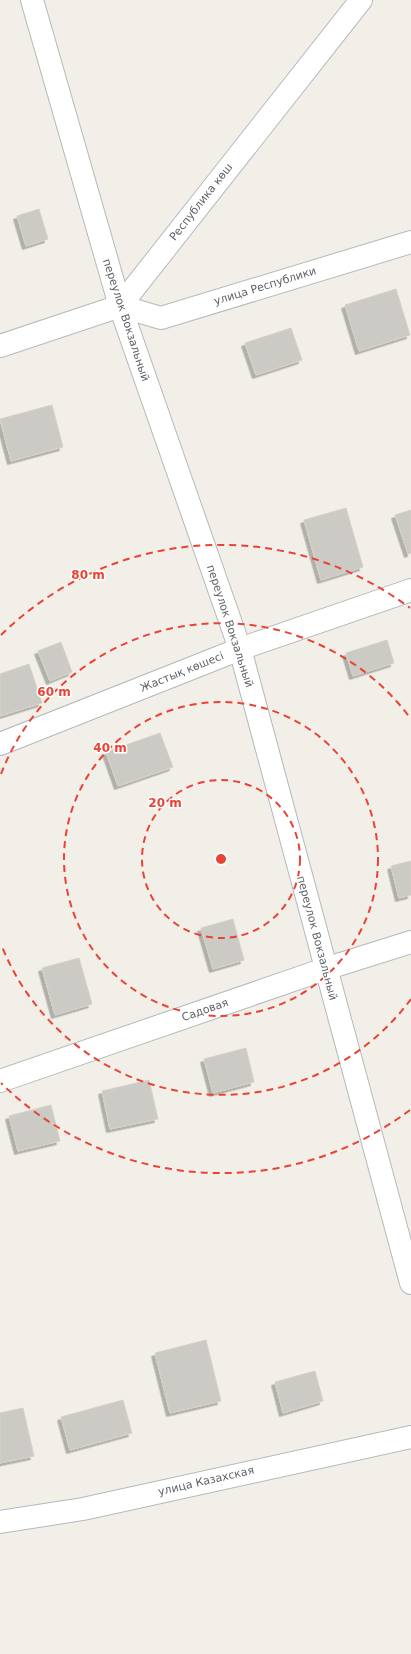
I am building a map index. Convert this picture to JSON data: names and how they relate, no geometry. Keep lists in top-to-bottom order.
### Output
{
  "streets": {
    "street": [
      "Республика көш",
      "улица Республики",
      "переулок Вокзальный",
      "Жастық көшесі",
      "Садовая",
      "улица Казахская"
    ]
  },
  "crossings": [
    ["Республика көш", "улица Республики"],
    ["Республика көш", "переулок Вокзальный"],
    ["улица Республики", "переулок Вокзальный"],
    ["переулок Вокзальный", "Жастық көшесі"],
    ["переулок Вокзальный", "Садовая"]
  ],
  "rings": [
    "80 m",
    "60 m",
    "40 m",
    "20 m"
  ]
}
